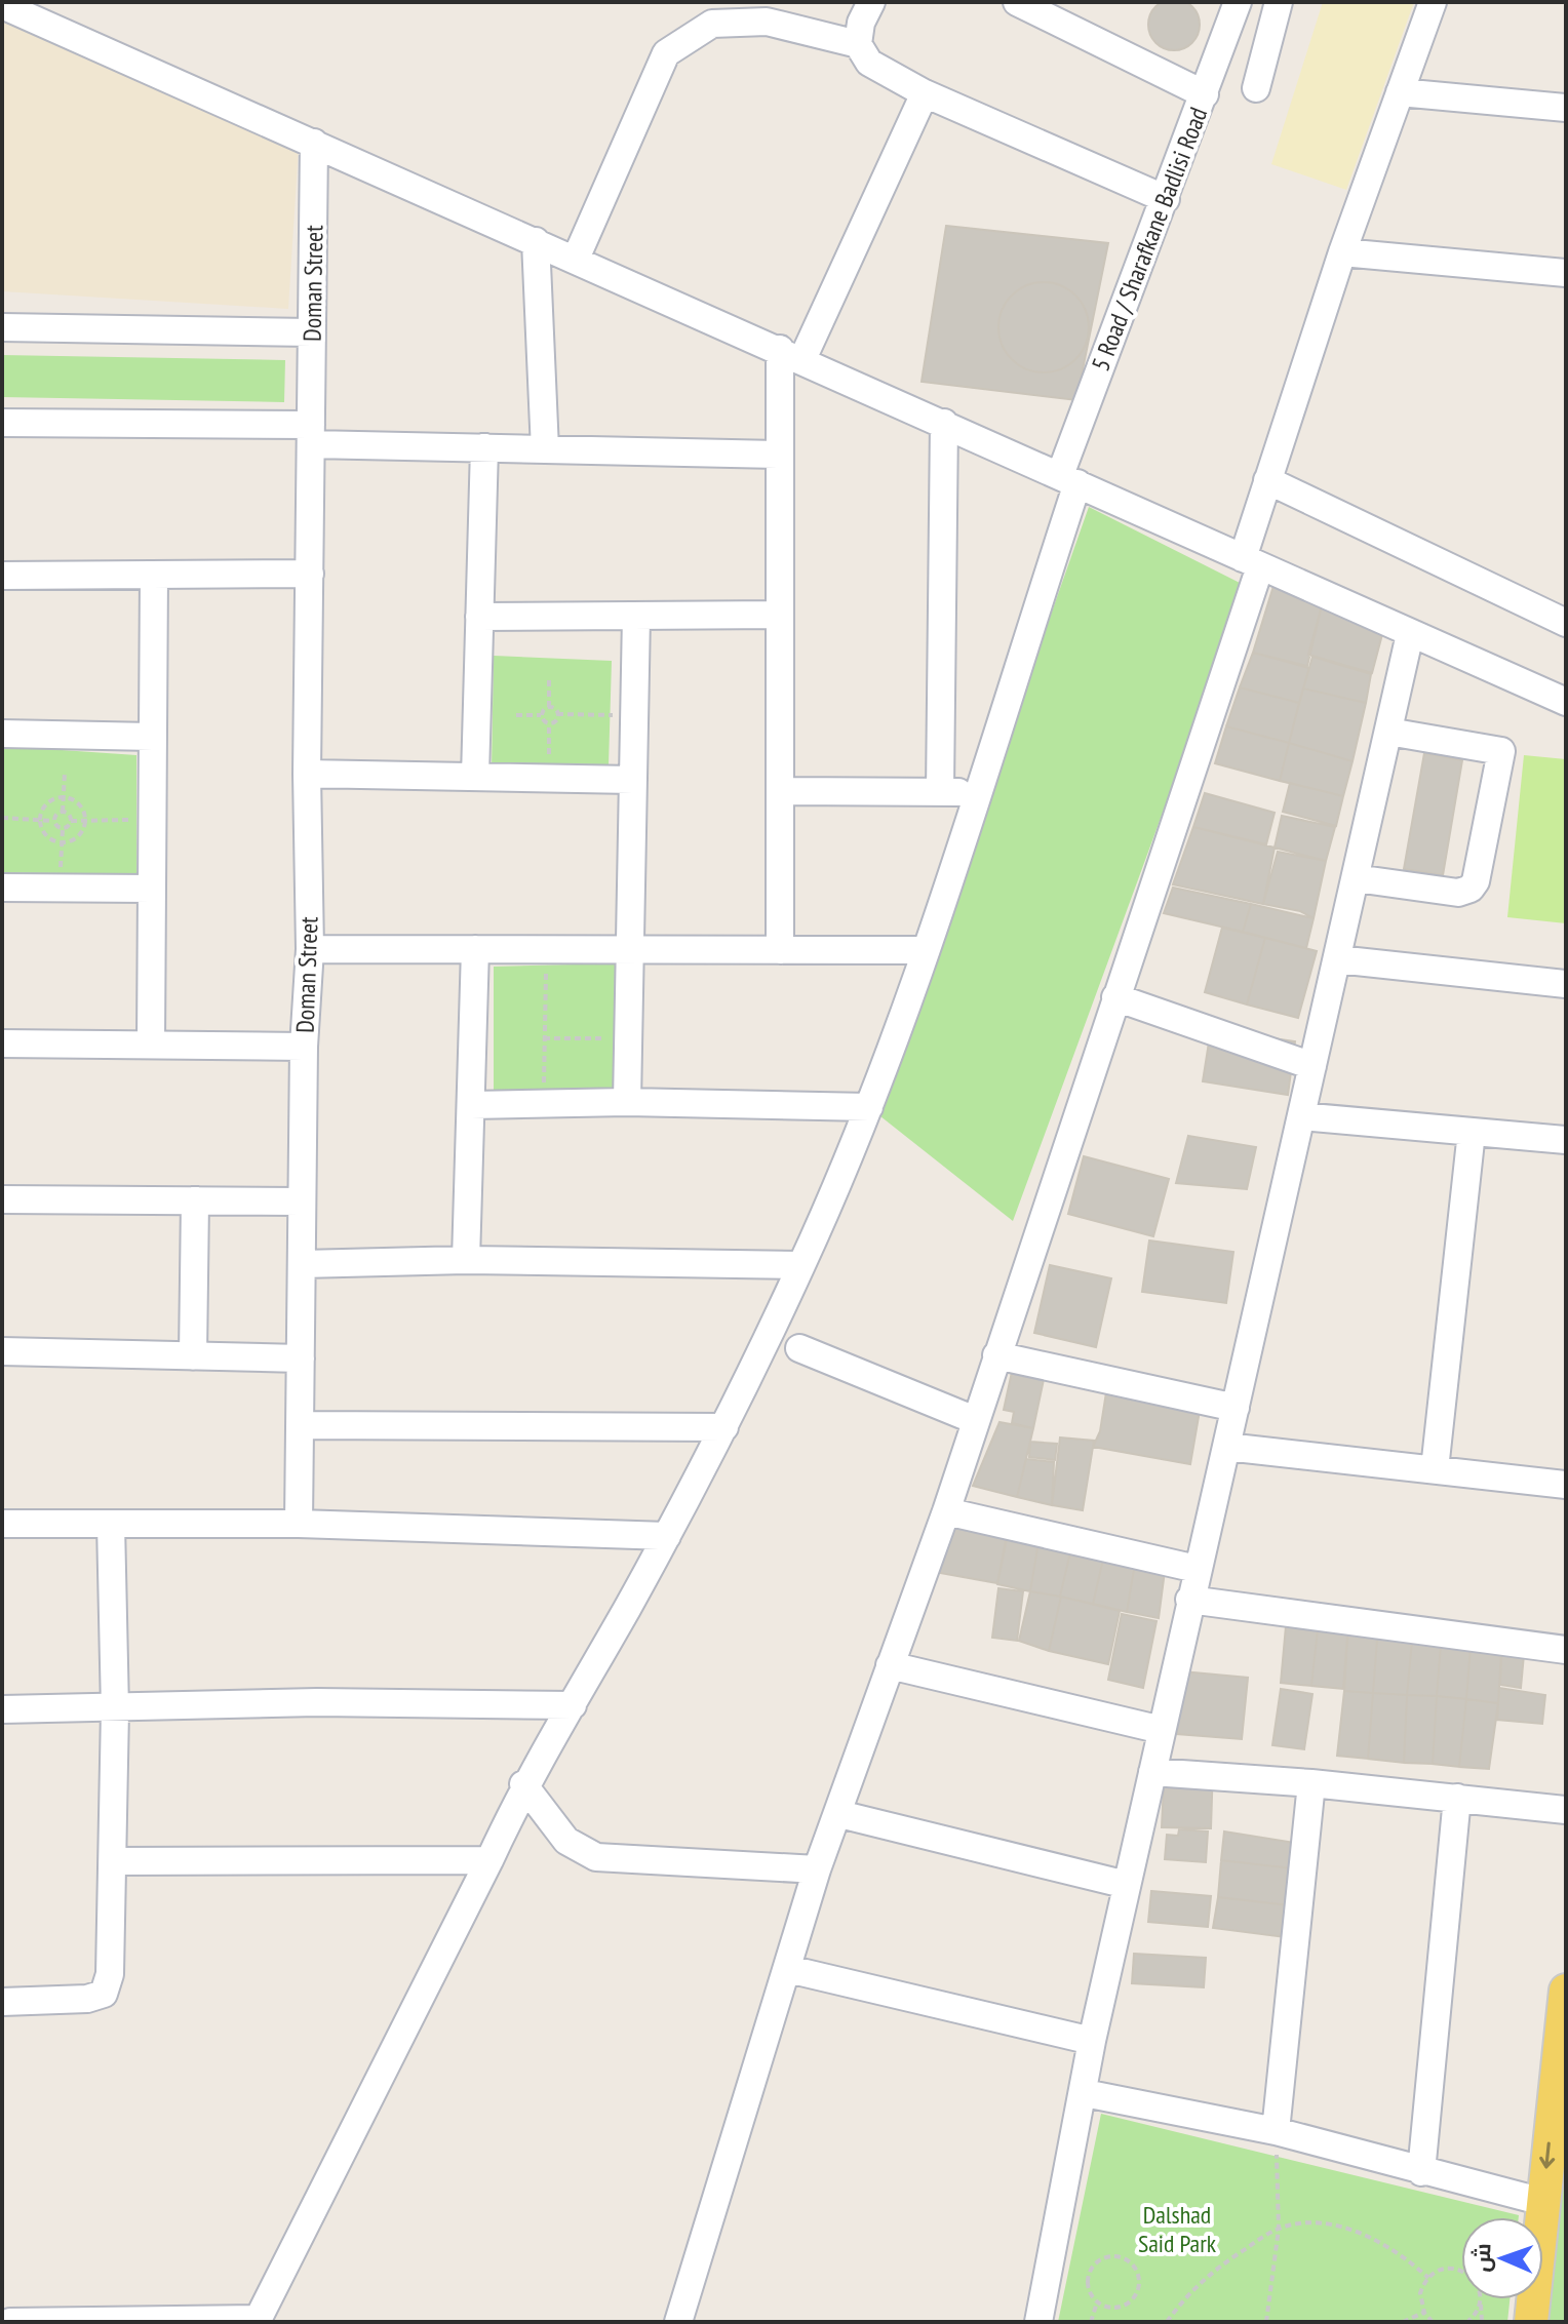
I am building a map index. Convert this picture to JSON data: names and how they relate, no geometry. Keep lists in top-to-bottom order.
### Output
{
  "streets": {
    "street": ["5 Road / Sharafkane Badlisi Road", "Doman Street"]
  },
  "parks": ["Dalshad Said Park"],
  "north": "left"
}
